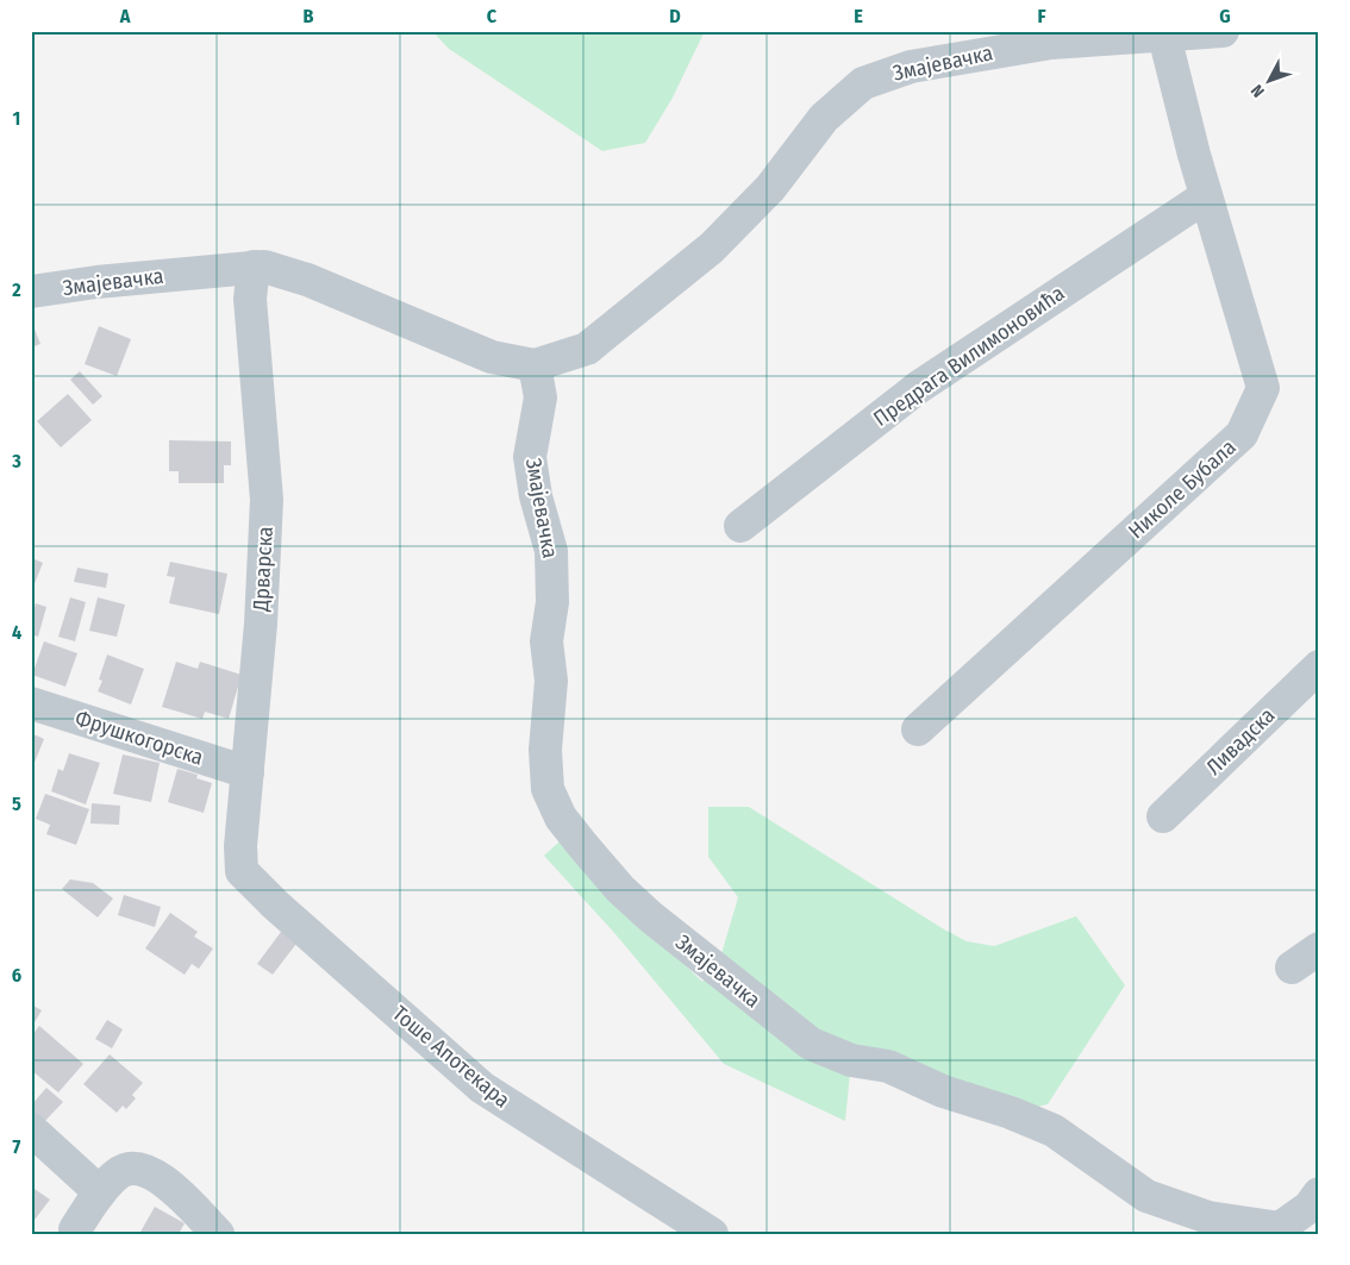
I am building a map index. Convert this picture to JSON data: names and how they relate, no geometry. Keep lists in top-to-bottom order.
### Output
{
  "streets": {
    "street": [
      "Змајевачка",
      "Предрага Вилимоновића",
      "Николе Бубала",
      "Дрварска",
      "Фрушкогорска",
      "Ливадска",
      "Тоше Апотекара"
    ]
  },
  "crossings": [
    ["Змајевачка", "Николе Бубала"],
    ["Змајевачка", "Дрварска"],
    ["Предрага Вилимоновића", "Николе Бубала"],
    ["Дрварска", "Фрушкогорска"],
    ["Дрварска", "Тоше Апотекара"]
  ],
  "north": "bottom left",
  "grid": {
    "columns": [
      "A",
      "B",
      "C",
      "D",
      "E",
      "F",
      "G"
    ],
    "rows": [
      "1",
      "2",
      "3",
      "4",
      "5",
      "6",
      "7"
    ]
  }
}
